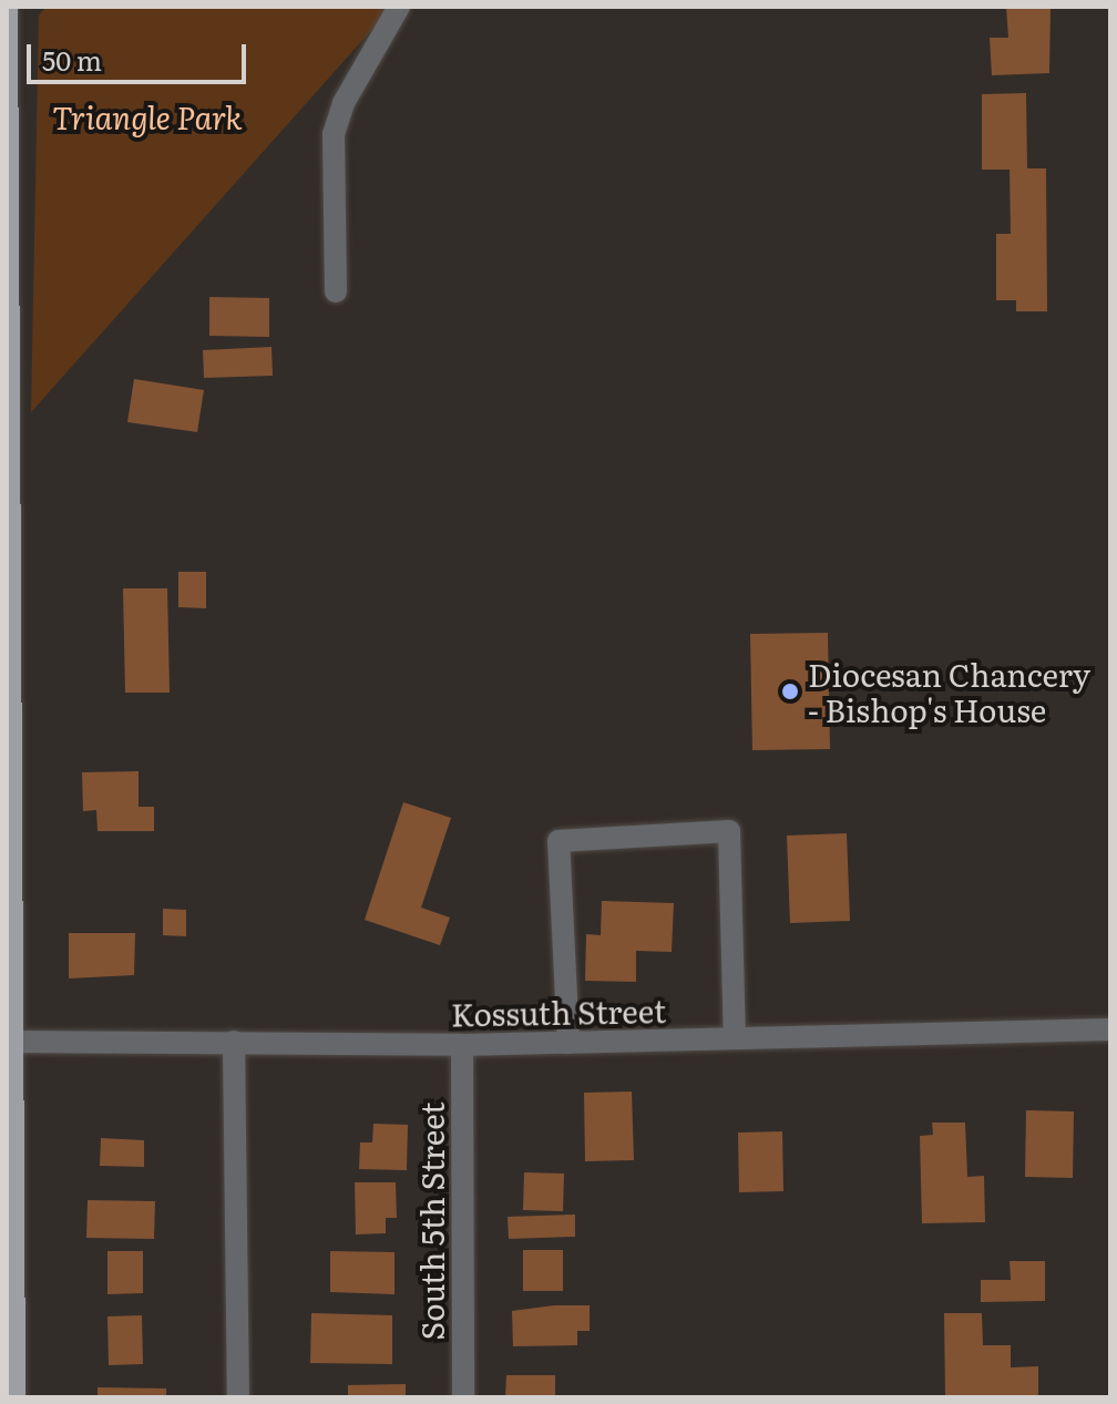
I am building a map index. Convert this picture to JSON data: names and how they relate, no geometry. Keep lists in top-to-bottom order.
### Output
{
  "streets": {
    "street": ["Kossuth Street", "South 5th Street"]
  },
  "crossings": [
    ["Kossuth Street", "South 5th Street"]
  ],
  "parks": ["Triangle Park"],
  "places": ["Diocesan Chancery - Bishop's House"],
  "scale_bar": "50 m"
}
